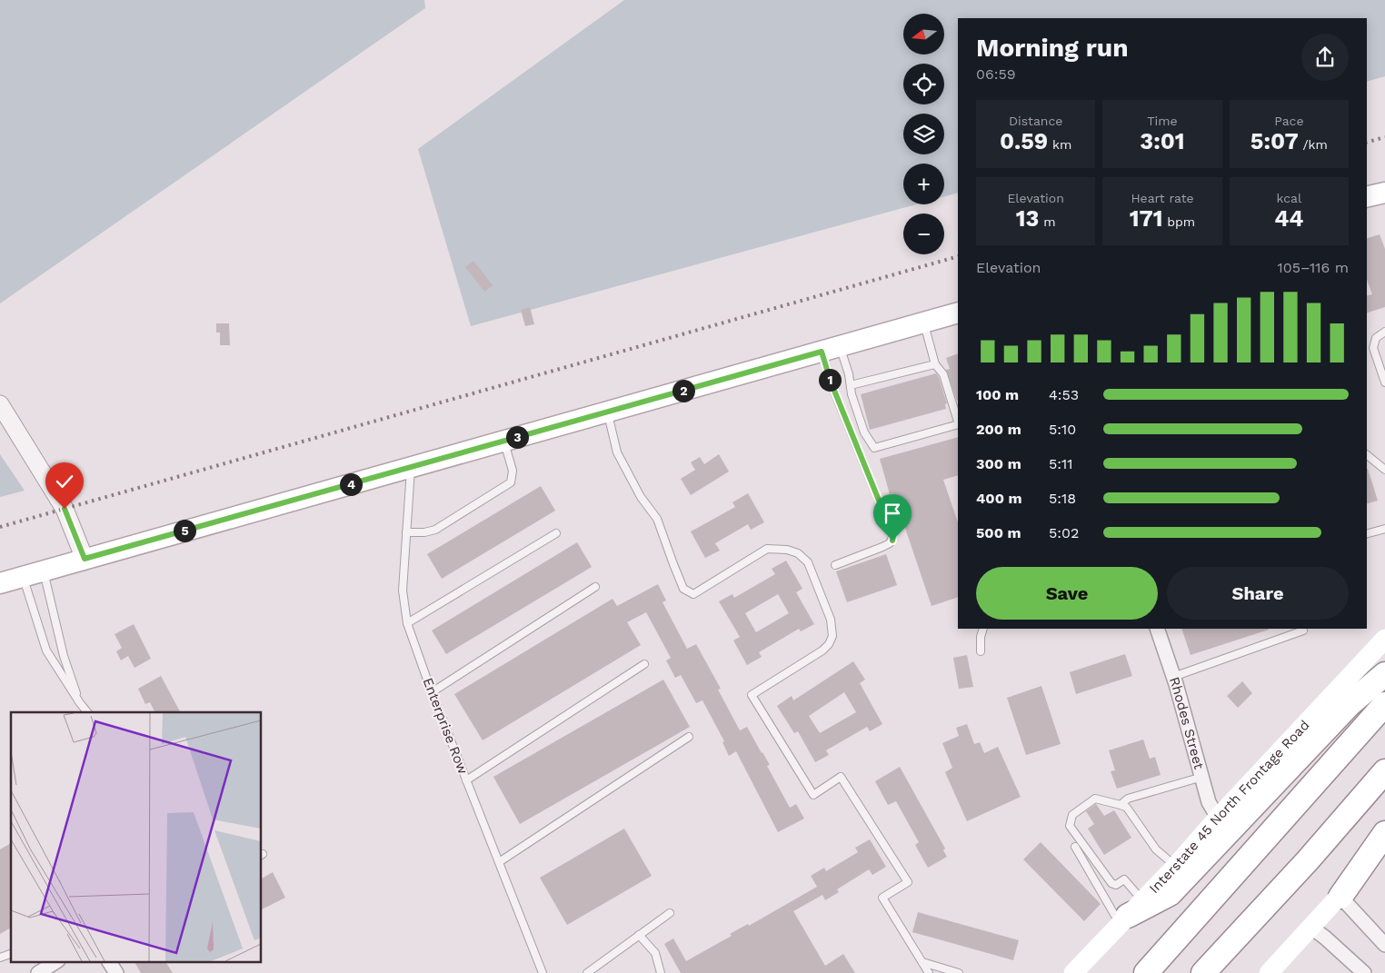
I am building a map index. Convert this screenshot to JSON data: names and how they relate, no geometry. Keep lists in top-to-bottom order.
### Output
{
  "streets": {
    "main road": ["Interstate 45 North Frontage Road"],
    "street": ["Rhodes Street"],
    "lane": ["Enterprise Row"]
  },
  "crossings": [
    ["Rhodes Street", "Interstate 45 North Frontage Road"]
  ],
  "north": "left",
  "page": {
    "map_buttons": ["+", "−"],
    "heading": ["Morning run", "06:59"],
    "stats": [
      ["Distance", "0.59 km"],
      ["Time", "3:01"],
      ["Pace", "5:07 /km"],
      ["Elevation", "13 m"],
      ["Heart rate", "171 bpm"],
      ["kcal", "44"]
    ],
    "chart": ["Elevation", "105–116 m"],
    "pins": [
      "1",
      "2",
      "3",
      "4",
      "5"
    ],
    "list": [
      {
        "name": "100 m",
        "note": "4:53"
      },
      {
        "name": "200 m",
        "note": "5:10"
      },
      {
        "name": "300 m",
        "note": "5:11"
      },
      {
        "name": "400 m",
        "note": "5:18"
      },
      {
        "name": "500 m",
        "note": "5:02"
      }
    ],
    "buttons": ["Save", "Share"]
  }
}
